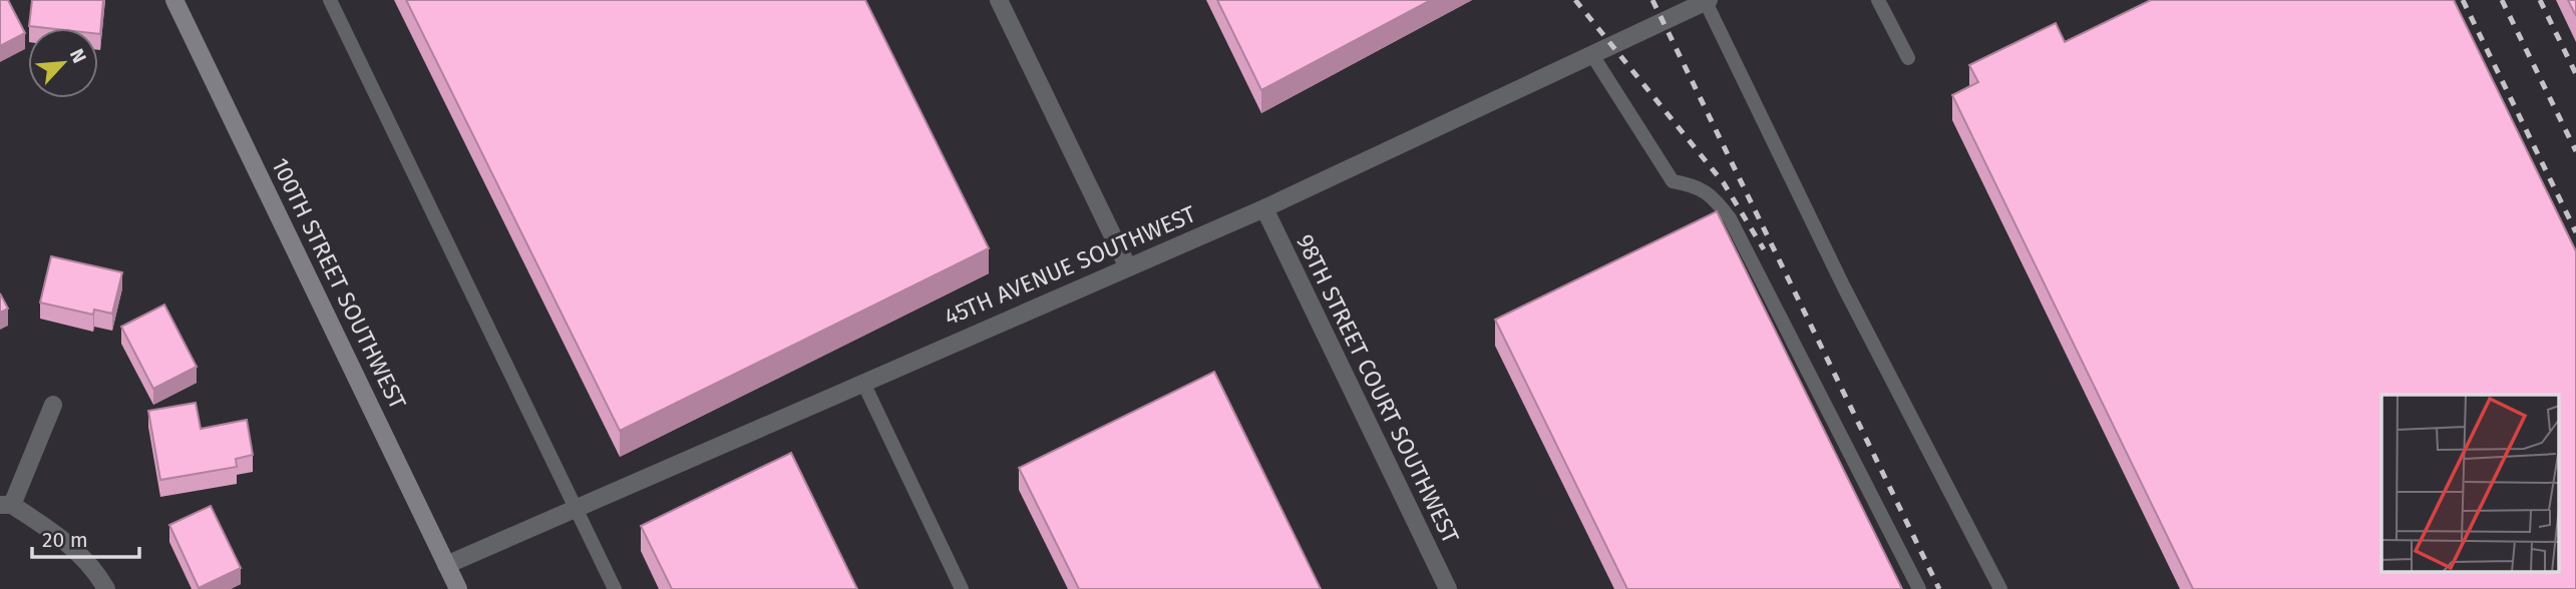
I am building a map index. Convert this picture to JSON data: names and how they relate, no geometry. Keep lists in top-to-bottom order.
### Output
{
  "streets": {
    "main road": ["100TH STREET SOUTHWEST"],
    "street": ["45TH AVENUE SOUTHWEST", "98TH STREET COURT SOUTHWEST"]
  },
  "crossings": [
    ["45TH AVENUE SOUTHWEST", "100TH STREET SOUTHWEST"],
    ["45TH AVENUE SOUTHWEST", "98TH STREET COURT SOUTHWEST"]
  ],
  "scale_bar": "20 m",
  "north": "top right"
}
